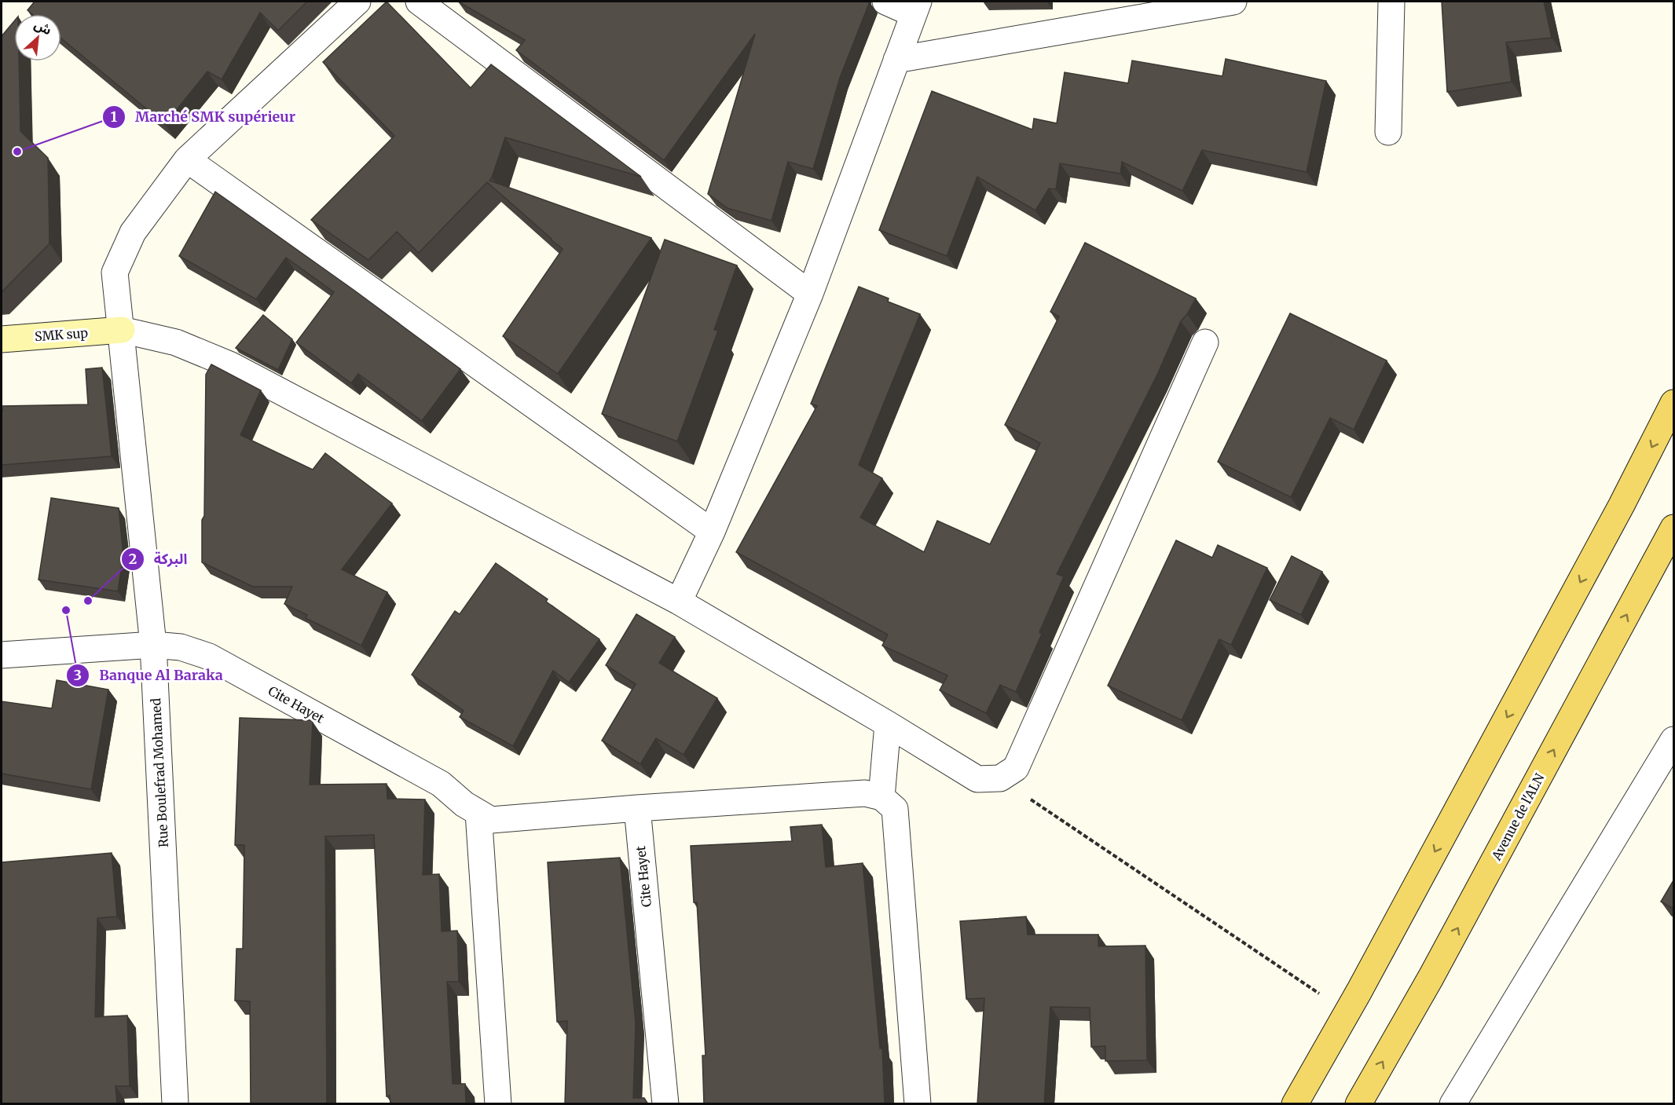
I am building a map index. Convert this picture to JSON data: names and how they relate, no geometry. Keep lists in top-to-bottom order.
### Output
{
  "streets": {
    "main road": ["SMK sup", "Avenue de l'ALN"],
    "street": ["Cite Hayet", "Rue Boulefrad Mohamed"]
  },
  "crossings": [
    ["SMK sup", "Rue Boulefrad Mohamed"],
    ["Cite Hayet", "Rue Boulefrad Mohamed"]
  ],
  "places": ["Marché SMK supérieur", "البركة", "Banque Al Baraka"],
  "north": "top right"
}
